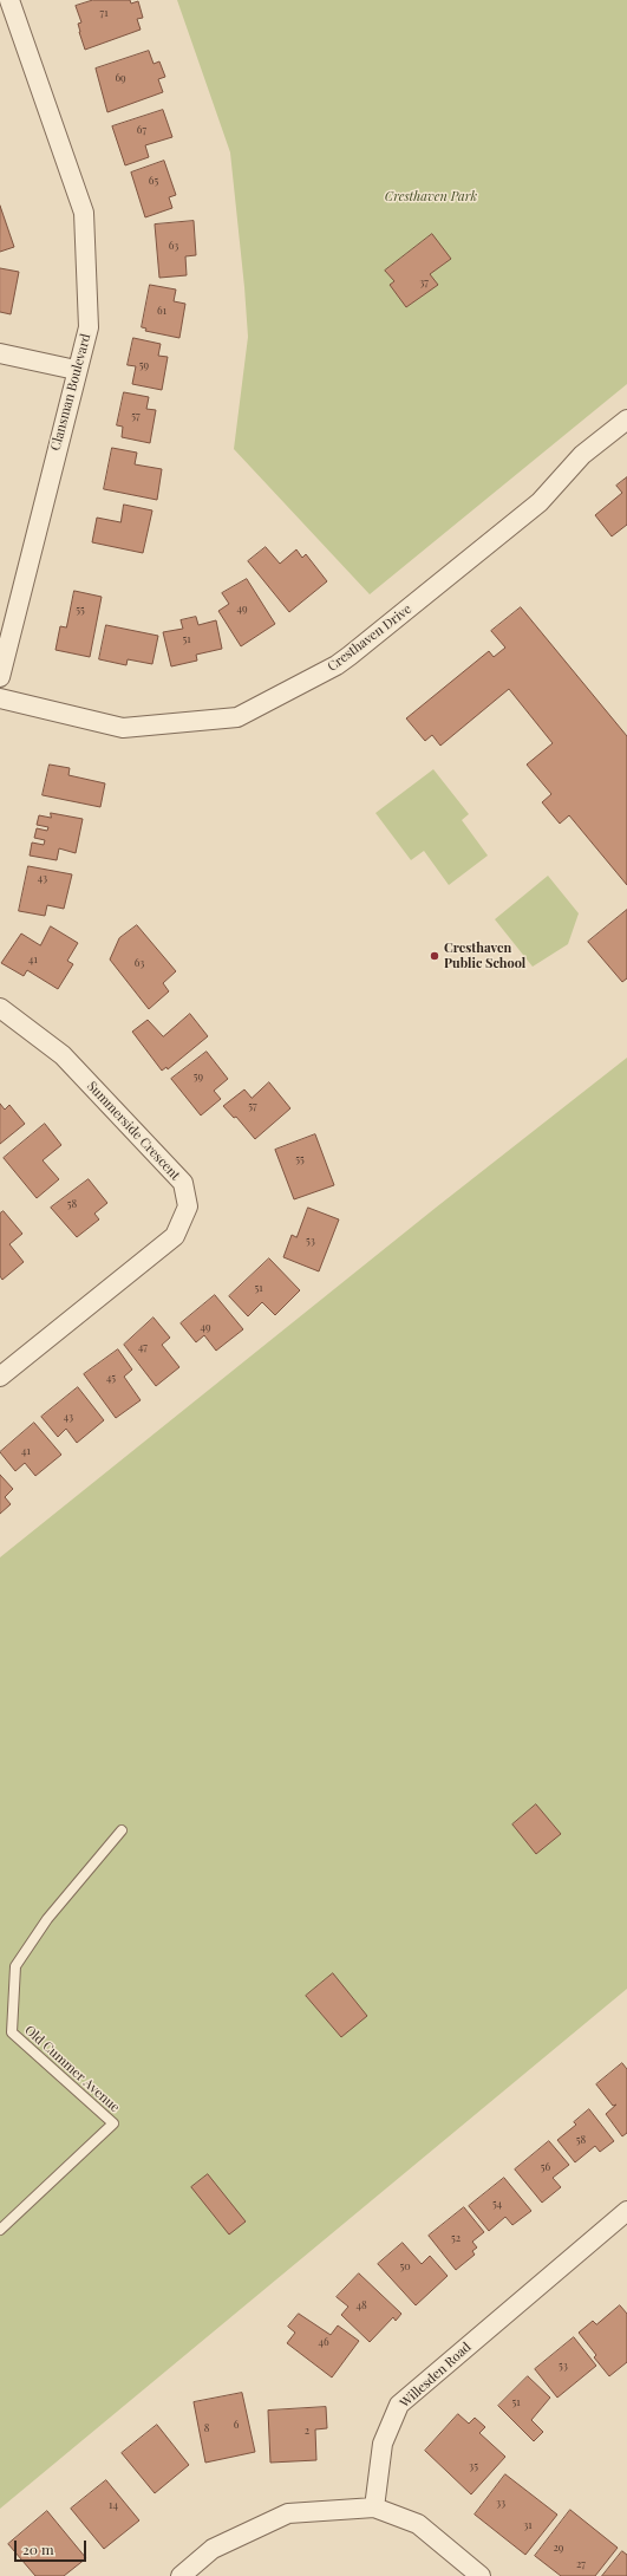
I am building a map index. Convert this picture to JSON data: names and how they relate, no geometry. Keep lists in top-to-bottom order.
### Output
{
  "streets": {
    "street": [
      "Clansman Boulevard",
      "Cresthaven Drive",
      "Summerside Crescent",
      "Willesden Road"
    ],
    "lane": ["Old Cummer Avenue"]
  },
  "parks": ["Cresthaven Park"],
  "places": ["Cresthaven Public School"],
  "house_numbers": [
    "71",
    "69",
    "67",
    "65",
    "63",
    "37",
    "61",
    "59",
    "57",
    "49",
    "55",
    "51",
    "43",
    "41",
    "63",
    "59",
    "57",
    "55",
    "58",
    "53",
    "51",
    "49",
    "47",
    "45",
    "43",
    "41",
    "58",
    "56",
    "54",
    "52",
    "50",
    "48",
    "46",
    "53",
    "51",
    "6",
    "8",
    "2",
    "35",
    "33",
    "14",
    "31",
    "29",
    "27"
  ],
  "scale_bar": "20 m"
}
